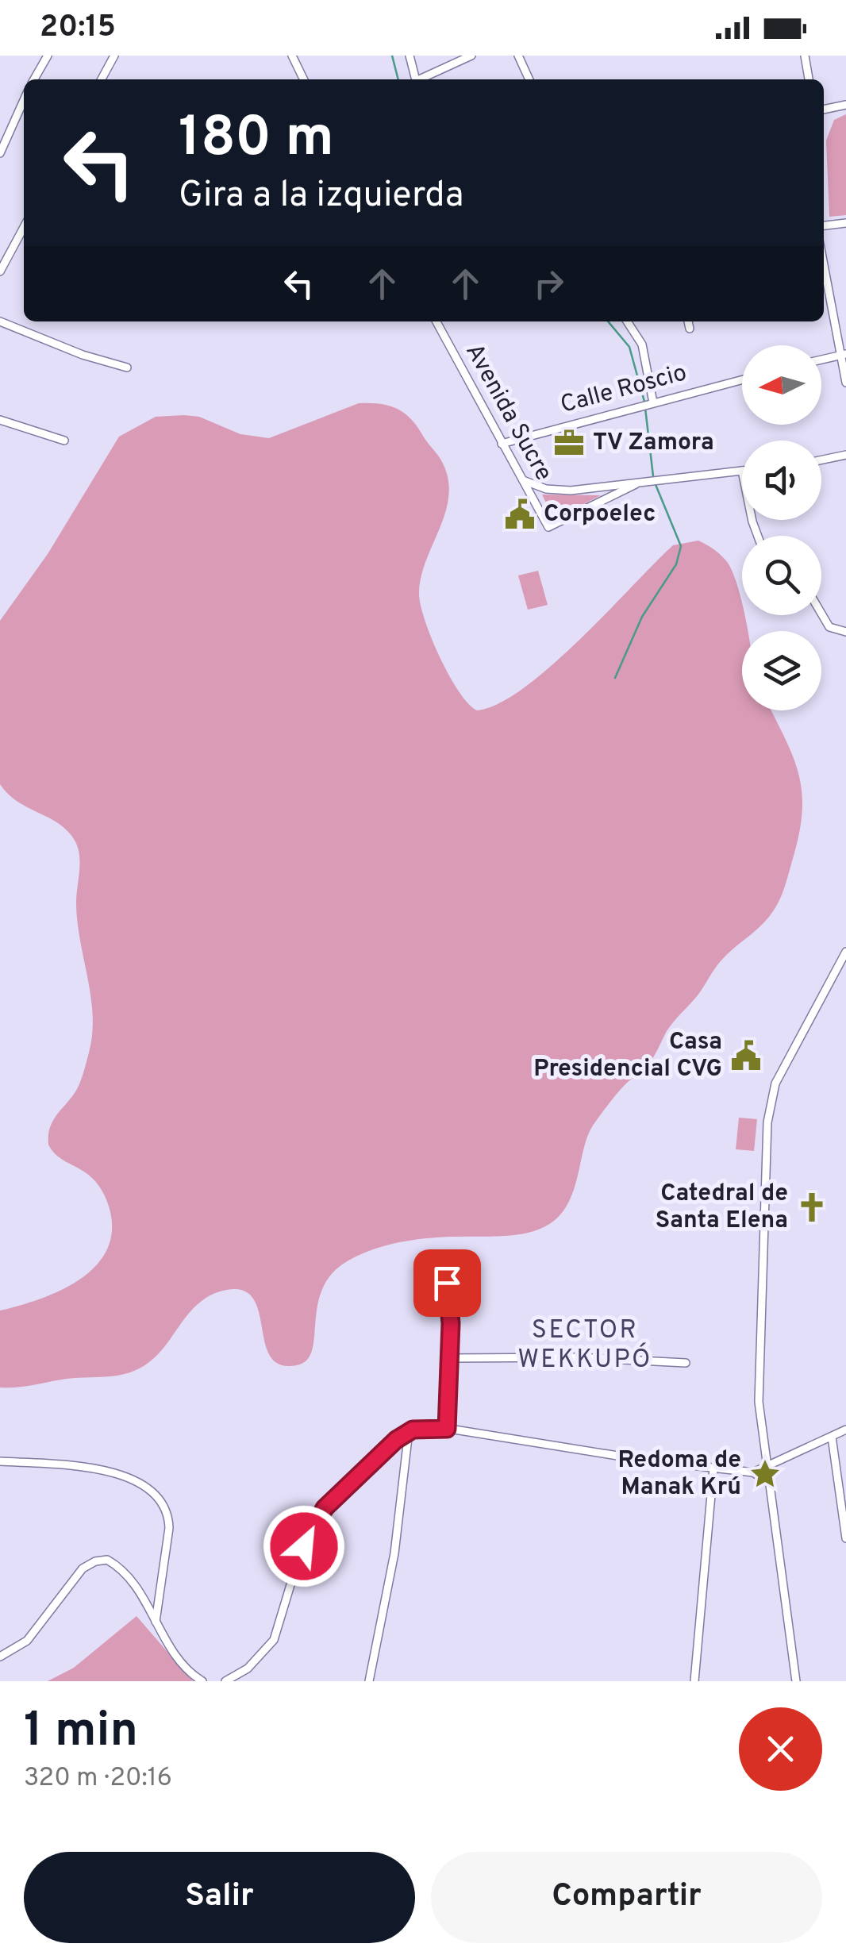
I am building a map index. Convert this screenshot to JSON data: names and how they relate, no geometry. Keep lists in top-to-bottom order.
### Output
{
  "streets": {
    "street": ["Calle Roscio", "Avenida Sucre"]
  },
  "crossings": [
    ["Calle Roscio", "Avenida Sucre"]
  ],
  "districts": ["SECTOR WEKKUPÓ"],
  "places": {
    "office": ["TV Zamora"],
    "public building": ["Corpoelec", "Casa Presidencial CVG"],
    "church": ["Catedral de Santa Elena"],
    "place": ["Redoma de Manak Krú"]
  },
  "north": "left",
  "page": {
    "status": "20:15",
    "turn": ["180 m", "Gira a la izquierda"],
    "heading": ["1 min", "320 m · 20:16"],
    "buttons": ["Salir", "Compartir"]
  }
}
